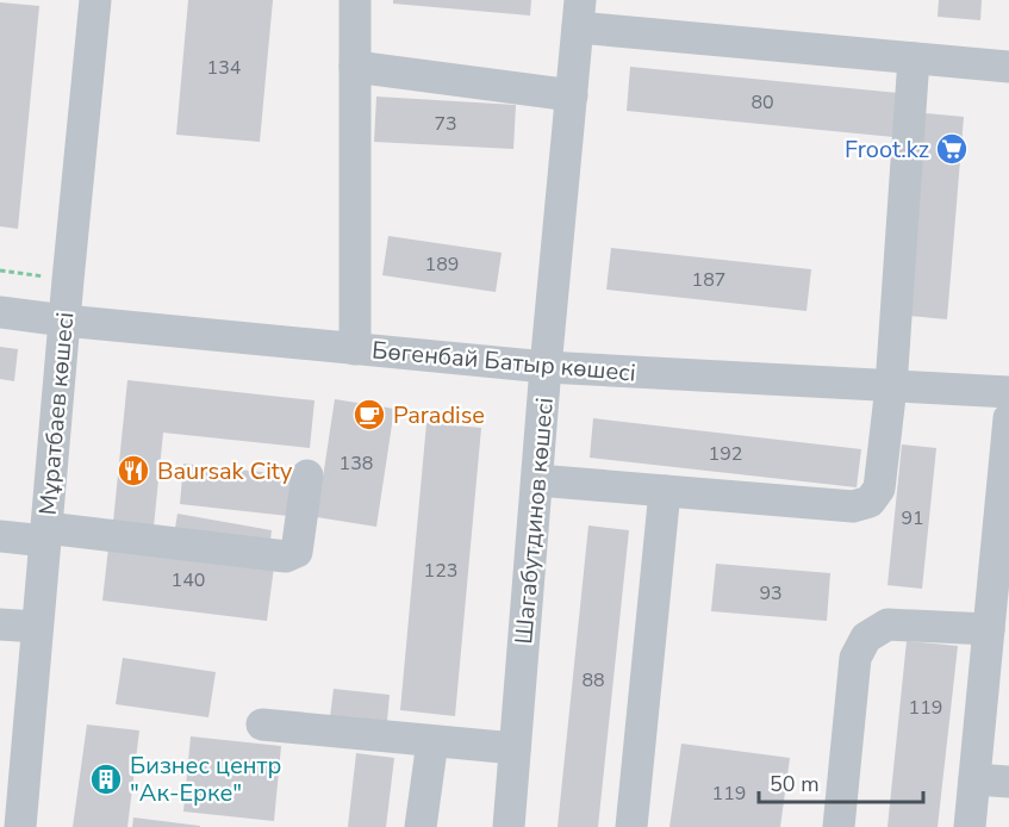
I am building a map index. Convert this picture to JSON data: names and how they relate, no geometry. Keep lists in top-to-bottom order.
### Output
{
  "streets": {
    "street": ["Бөгенбай Батыр көшесі", "Мұратбаев көшесі", "Шагабутдинов көшесі"]
  },
  "crossings": [
    ["Бөгенбай Батыр көшесі", "Мұратбаев көшесі"],
    ["Бөгенбай Батыр көшесі", "Шагабутдинов көшесі"]
  ],
  "places": {
    "supermarket": ["Froot.kz"],
    "cafe": ["Paradise"],
    "restaurant": ["Baursak City"],
    "building": ["Бизнес центр \"Ак-Ерке\""]
  },
  "house_numbers": [
    "134",
    "80",
    "73",
    "189",
    "187",
    "192",
    "138",
    "91",
    "123",
    "140",
    "93",
    "88",
    "119",
    "119"
  ],
  "scale_bar": "50 m"
}
